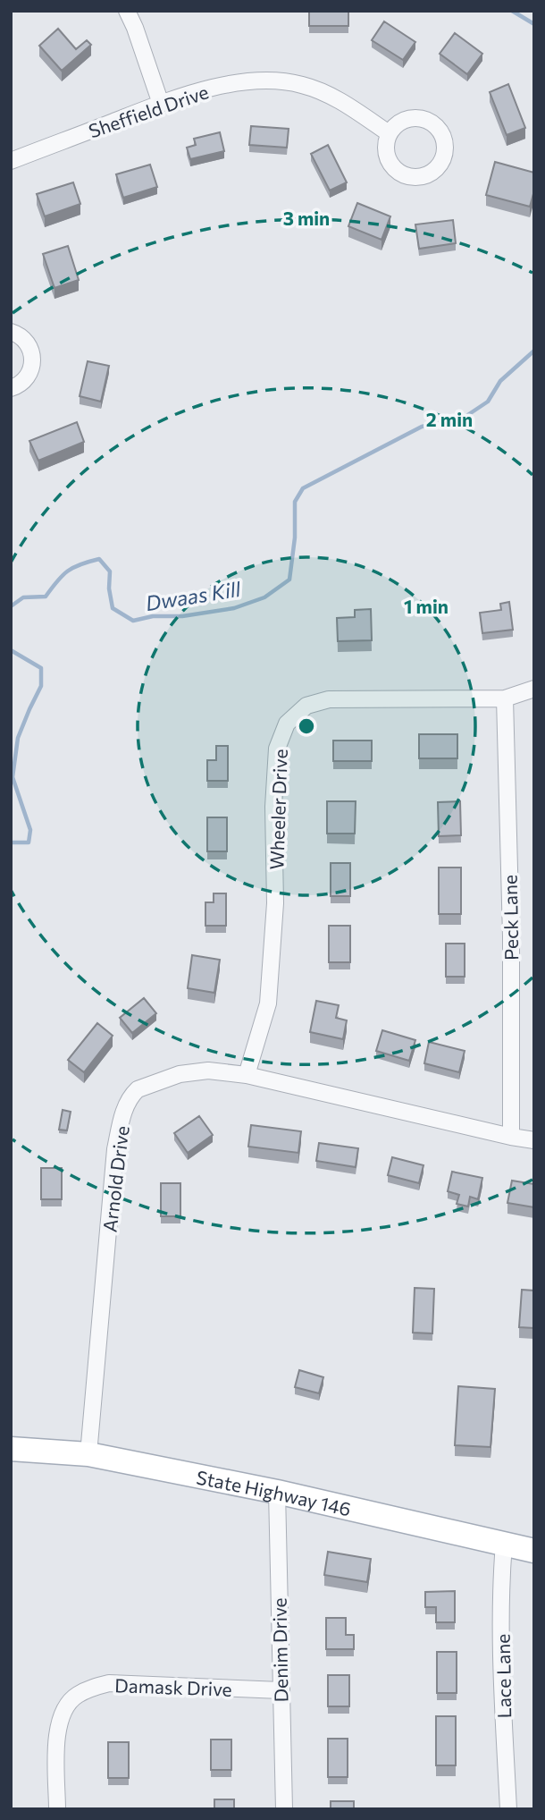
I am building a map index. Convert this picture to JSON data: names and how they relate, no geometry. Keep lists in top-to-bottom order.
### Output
{
  "streets": {
    "main road": ["State Highway 146"],
    "street": [
      "Sheffield Drive",
      "Wheeler Drive",
      "Peck Lane",
      "Arnold Drive",
      "Denim Drive",
      "Lace Lane",
      "Damask Drive"
    ]
  },
  "crossings": [
    ["Wheeler Drive", "Peck Lane"],
    ["Wheeler Drive", "Arnold Drive"],
    ["Peck Lane", "Arnold Drive"],
    ["Arnold Drive", "State Highway 146"],
    ["State Highway 146", "Denim Drive"],
    ["State Highway 146", "Lace Lane"],
    ["Denim Drive", "Damask Drive"]
  ],
  "water": ["Dwaas Kill"],
  "rings": ["3 min", "2 min", "1 min"]
}
